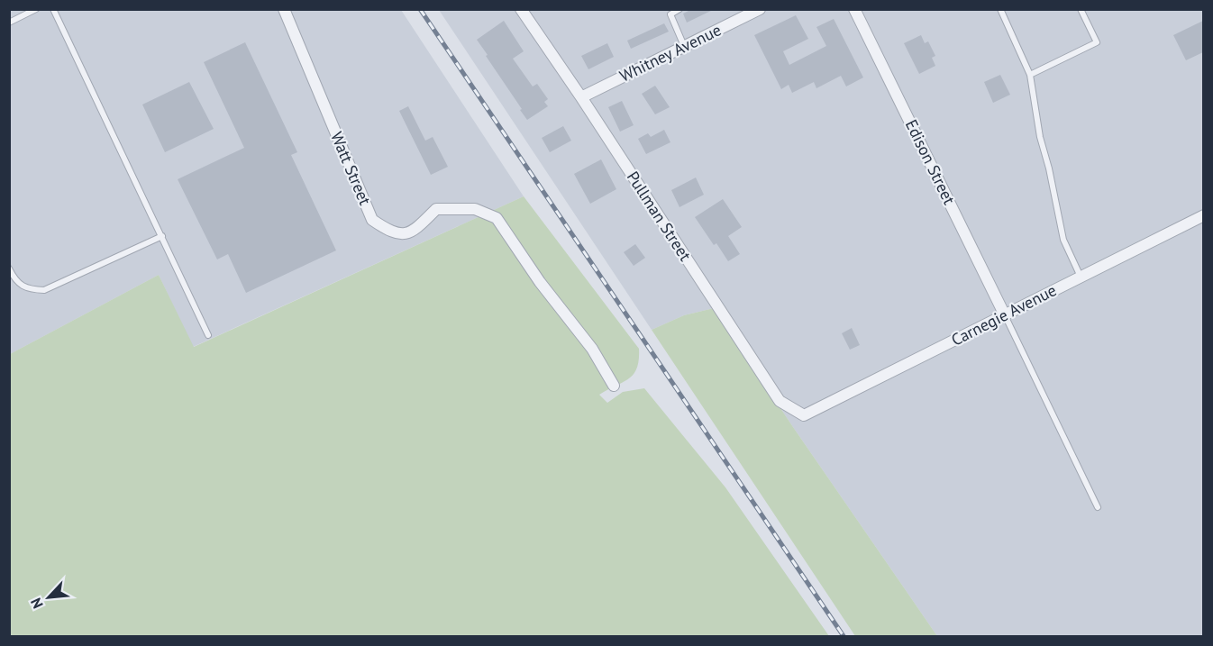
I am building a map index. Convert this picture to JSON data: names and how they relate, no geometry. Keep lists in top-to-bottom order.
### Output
{
  "streets": {
    "street": [
      "Whitney Avenue",
      "Edison Street",
      "Watt Street",
      "Pullman Street",
      "Carnegie Avenue"
    ]
  },
  "crossings": [
    ["Whitney Avenue", "Pullman Street"],
    ["Edison Street", "Carnegie Avenue"],
    ["Pullman Street", "Carnegie Avenue"]
  ],
  "north": "bottom left"
}
